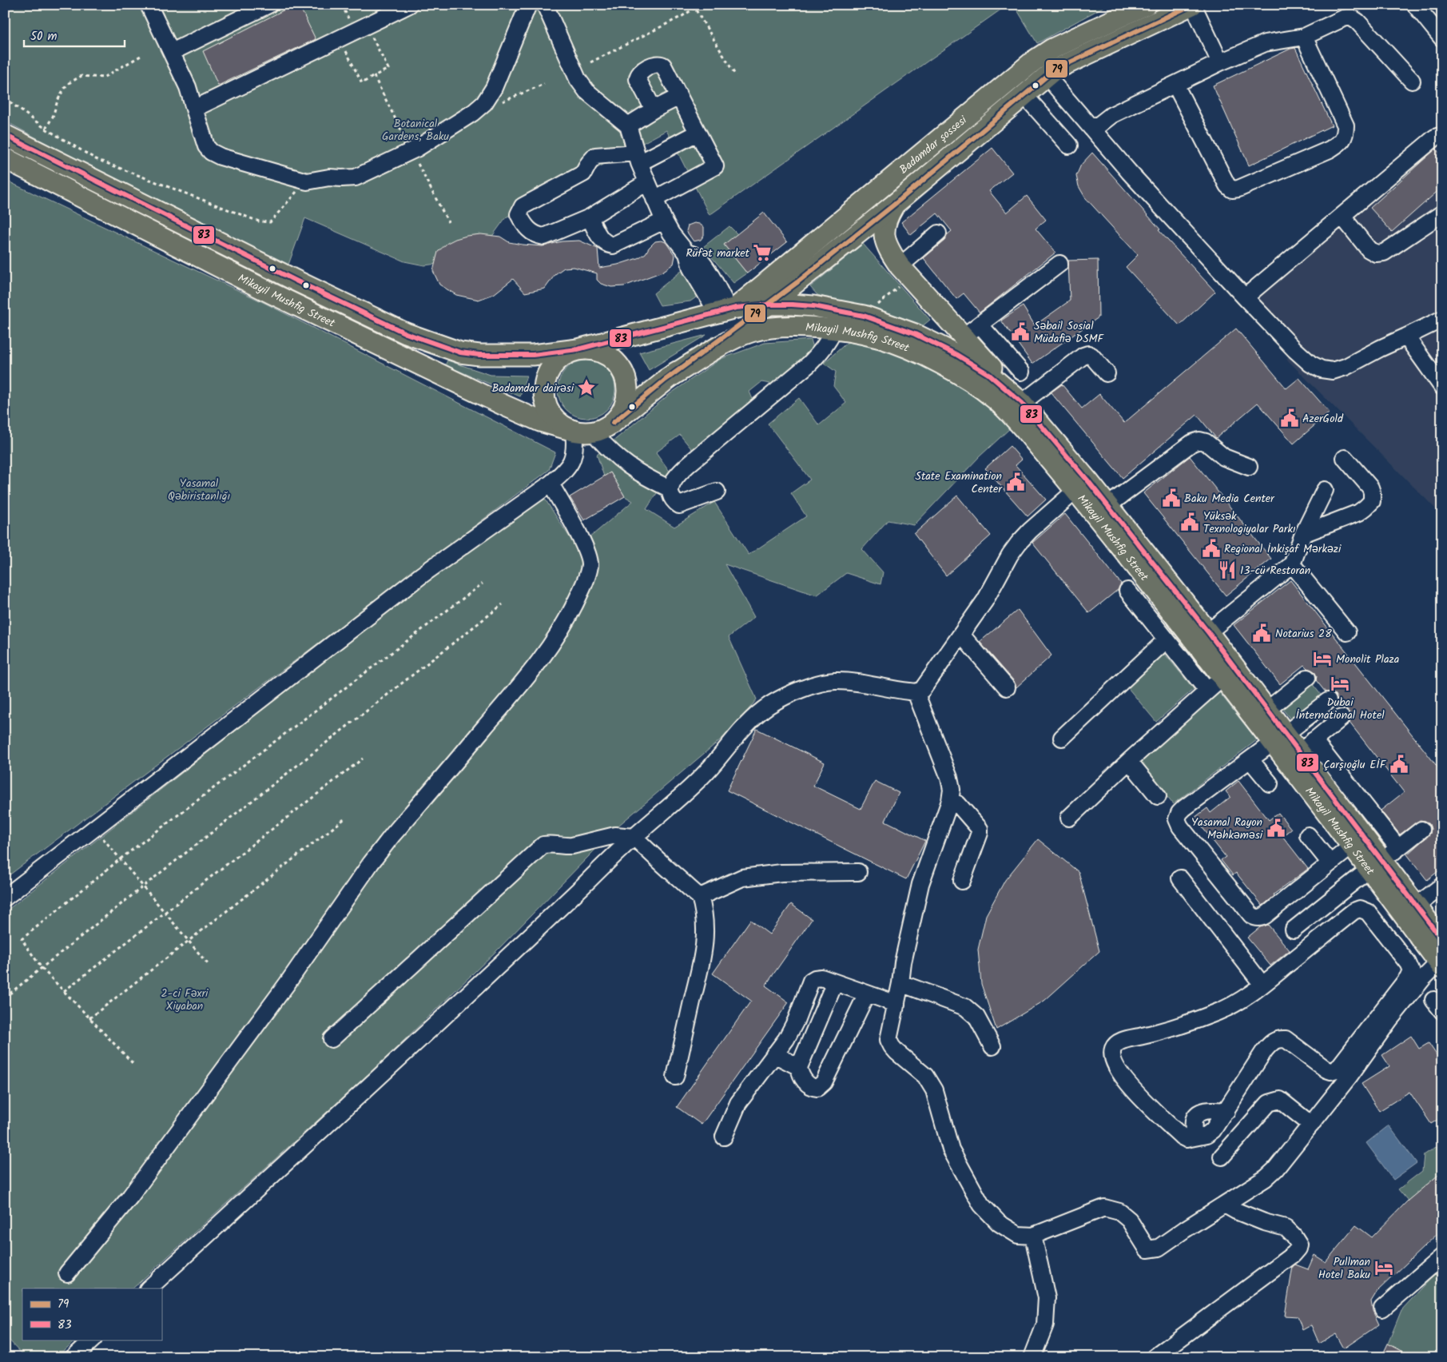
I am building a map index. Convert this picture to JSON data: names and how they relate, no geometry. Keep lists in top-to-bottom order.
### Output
{
  "streets": {
    "main road": ["Badamdar şossesi", "Mikayil Mushfig Street"]
  },
  "crossings": [
    ["Badamdar şossesi", "Mikayil Mushfig Street"]
  ],
  "parks": ["Botanical Gardens, Baku", "Yasamal Qəbiristanlığı", "2-ci Fəxri Xiyaban"],
  "places": {
    "supermarket": ["Rüfət market"],
    "public building": [
      "Səbail Sosial Müdafiə DSMF",
      "AzerGold",
      "State Examination Center",
      "Baku Media Center",
      "Yüksək Texnologiyalar Parkı",
      "Regional İnkişaf Mərkəzi",
      "Notarius 28",
      "Çarşıoğlu EİF",
      "Yasamal Rayon Məhkəməsi"
    ],
    "place": ["Badamdar dairəsi"],
    "restaurant": ["13-cü Restoran"],
    "hotel": ["Monolit Plaza", "Dubai İnternational Hotel", "Pullman Hotel Baku"]
  },
  "lines": ["transit line 79", "transit line 83"],
  "legend": ["79", "83"],
  "scale_bar": "50 m"
}
